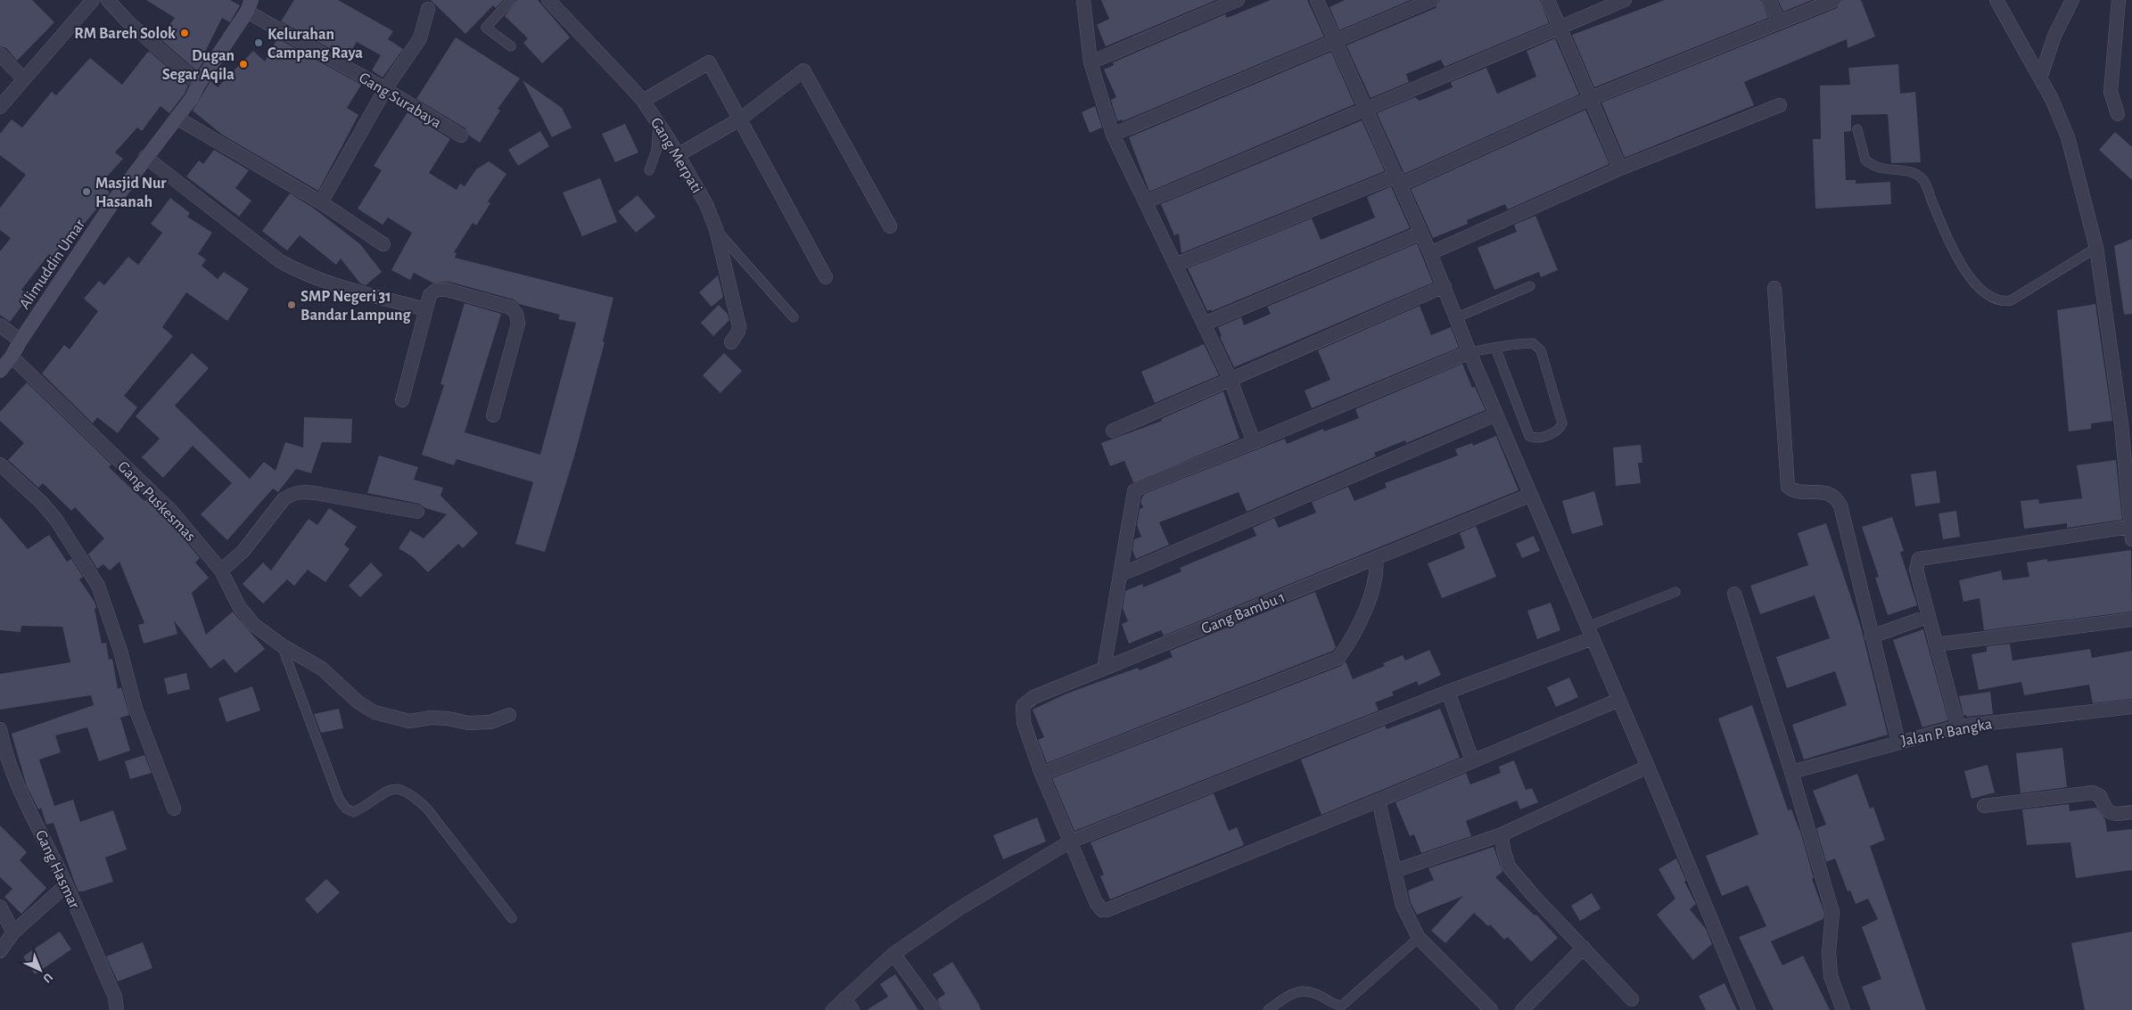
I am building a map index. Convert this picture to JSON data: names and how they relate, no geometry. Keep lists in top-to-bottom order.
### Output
{
  "streets": {
    "street": [
      "Gang Surabaya",
      "Gang Merpati",
      "Alimuddin Umar",
      "Gang Puskesmas",
      "Gang Bambu 1",
      "Jalan P. Bangka",
      "Gang Hasmar"
    ]
  },
  "crossings": [
    ["Gang Surabaya", "Alimuddin Umar"],
    ["Alimuddin Umar", "Gang Puskesmas"]
  ],
  "places": [
    "RM Bareh Solok",
    "Kelurahan Campang Raya",
    "Dugan Segar Aqila",
    "Masjid Nur Hasanah",
    "SMP Negeri 31 Bandar Lampung"
  ],
  "north": "bottom right"
}
